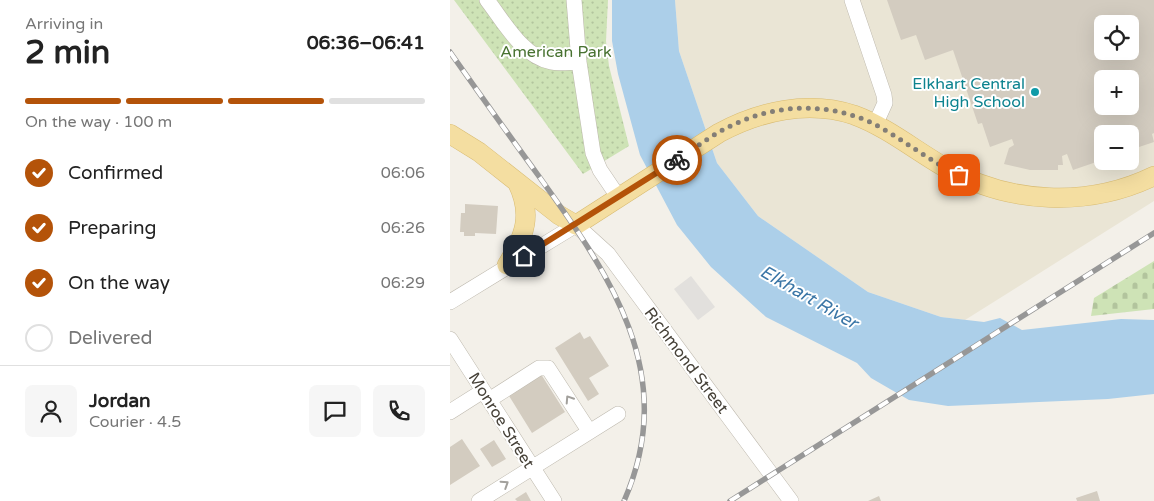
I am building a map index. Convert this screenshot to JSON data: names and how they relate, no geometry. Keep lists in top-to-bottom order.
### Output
{
  "streets": {
    "street": ["Richmond Street", "Monroe Street"]
  },
  "water": ["Elkhart River"],
  "parks": ["American Park"],
  "places": ["Elkhart Central High School"],
  "page": {
    "heading": ["2 min", "Arriving in", "06:36–06:41"],
    "panel": ["Jordan", "Courier · 4.5"],
    "map_buttons": ["+", "−"],
    "bar": "On the way · 100 m",
    "list": [
      ["Confirmed", "06:06"],
      ["Preparing", "06:26"],
      ["On the way", "06:29"],
      "Delivered"
    ]
  }
}
